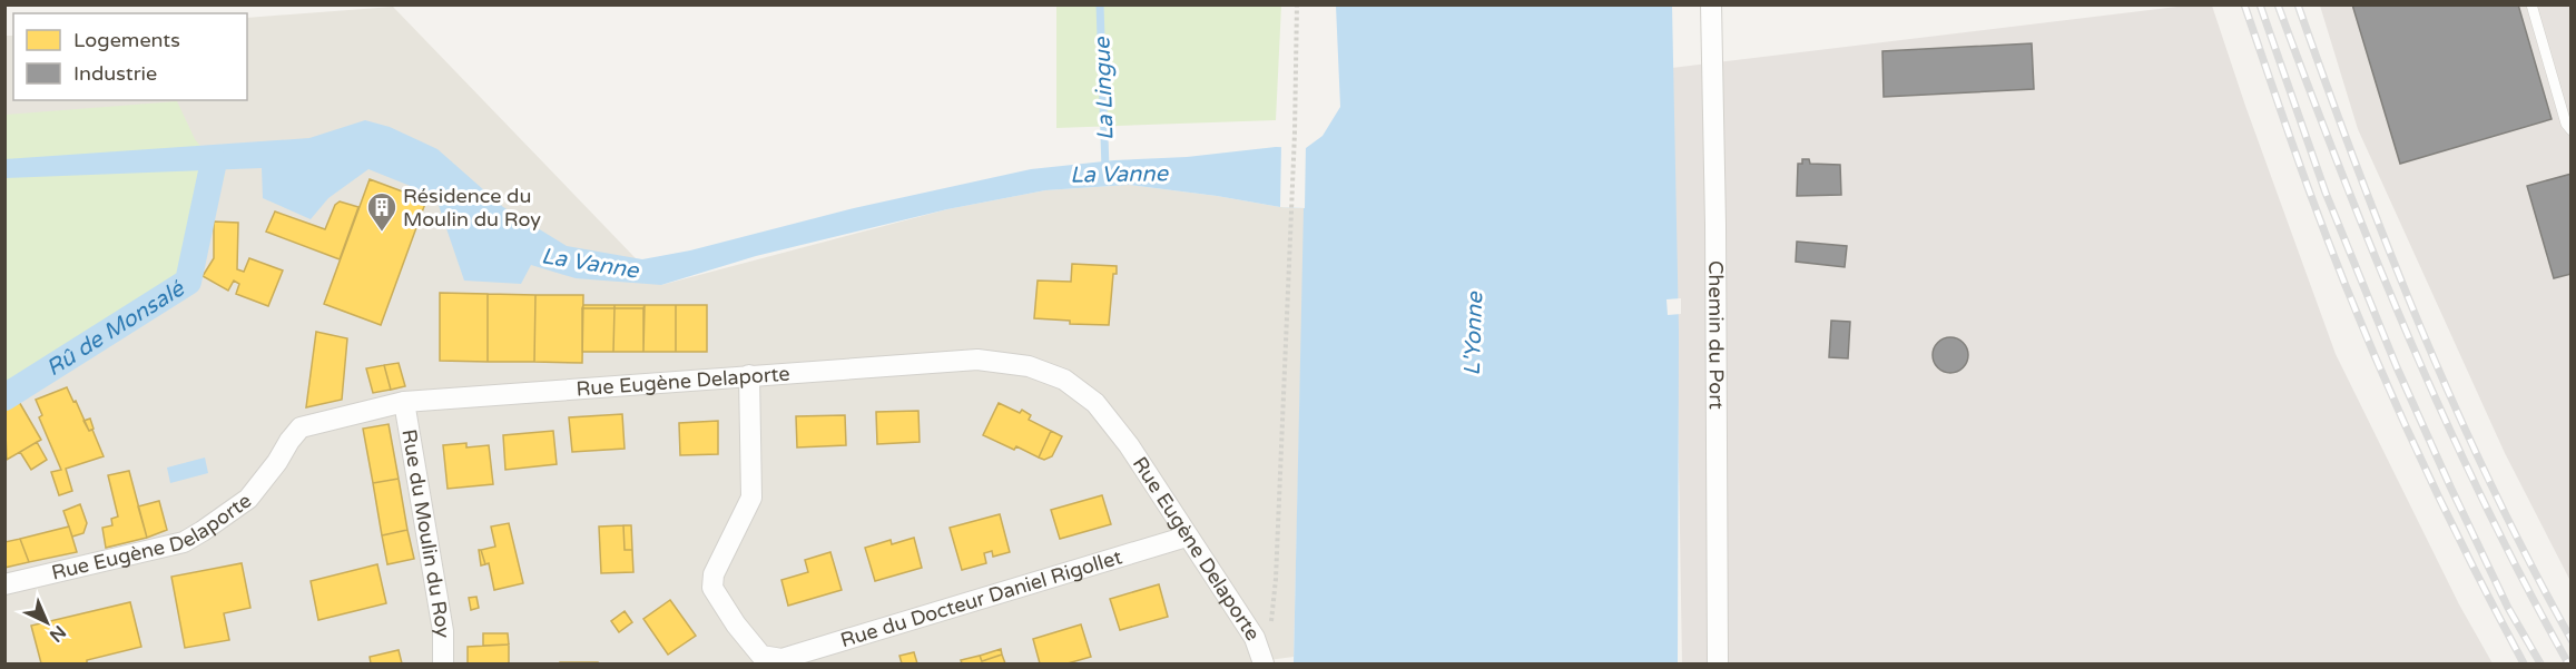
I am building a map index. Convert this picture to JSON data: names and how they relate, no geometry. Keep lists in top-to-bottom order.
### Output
{
  "streets": {
    "street": [
      "Chemin du Port",
      "Rue Eugène Delaporte",
      "Rue du Moulin du Roy",
      "Rue du Docteur Daniel Rigollet"
    ]
  },
  "crossings": [
    ["Rue Eugène Delaporte", "Rue du Moulin du Roy"],
    ["Rue Eugène Delaporte", "Rue du Docteur Daniel Rigollet"]
  ],
  "water": [
    "La Lingue",
    "La Vanne",
    "Rû de Monsalé",
    "L'Yonne"
  ],
  "places": {
    "building": ["Résidence du Moulin du Roy"]
  },
  "legend": ["Logements", "Industrie"],
  "north": "bottom right"
}
